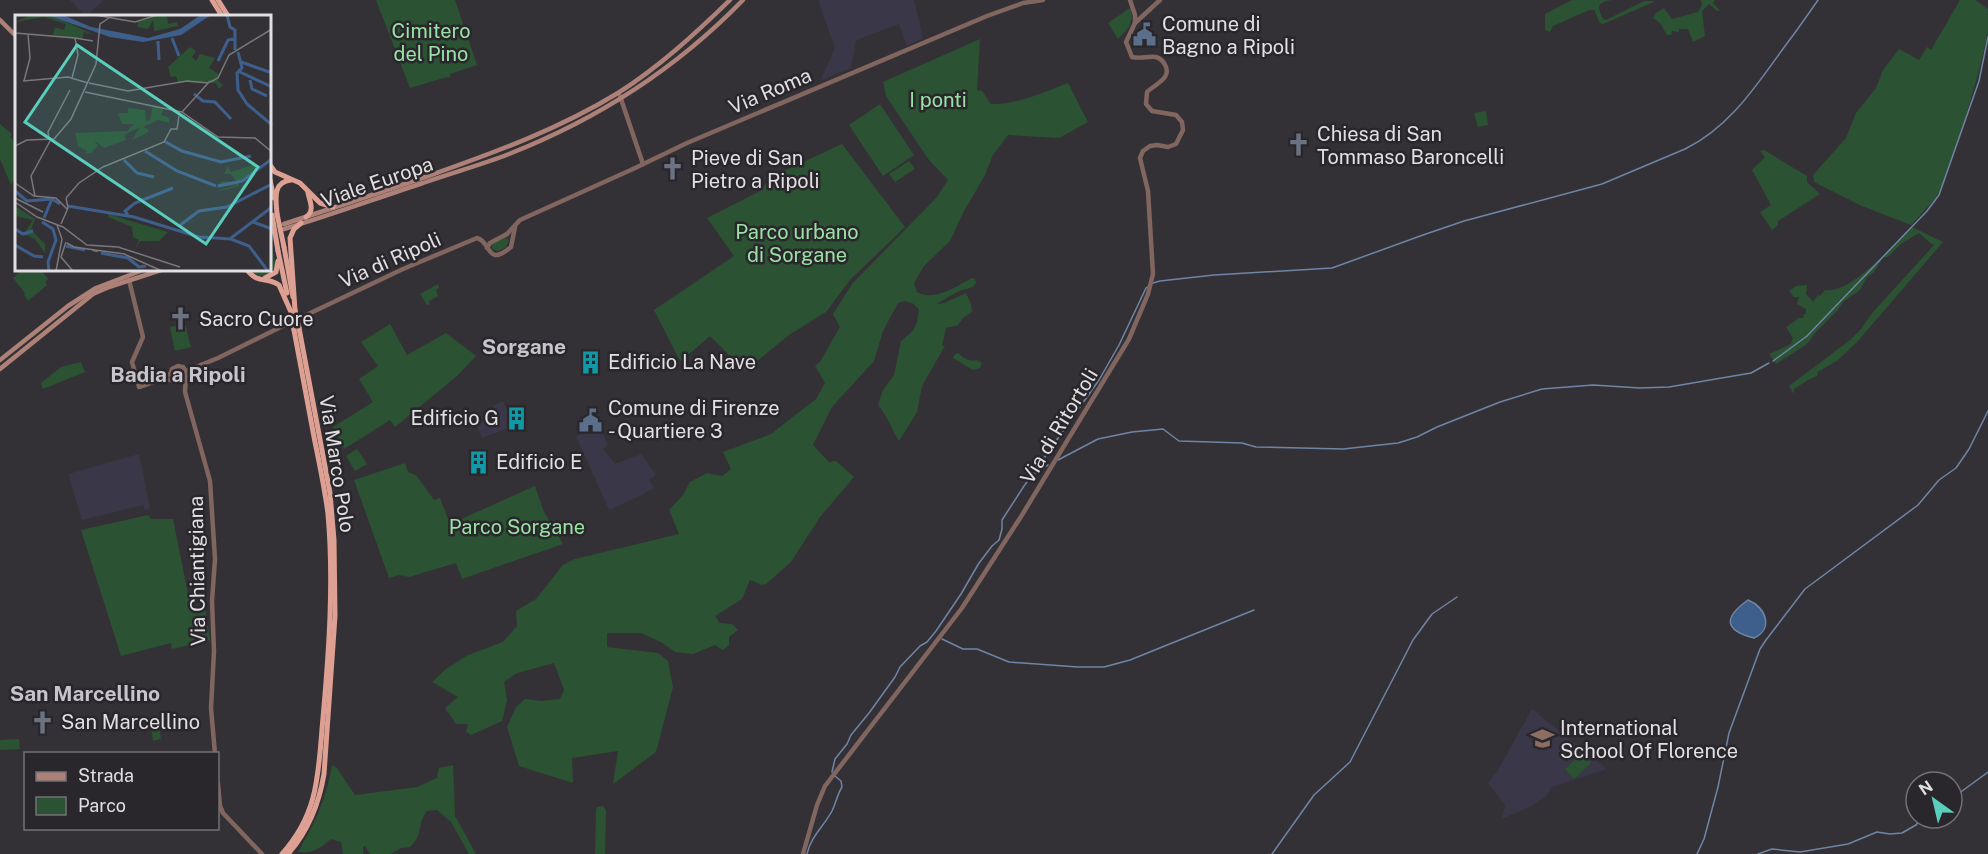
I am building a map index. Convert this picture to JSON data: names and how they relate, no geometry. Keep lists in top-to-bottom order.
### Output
{
  "streets": {
    "highway": ["Via Marco Polo"],
    "main road": ["Viale Europa"],
    "street": [
      "Via Roma",
      "Via di Ripoli",
      "Via di Ritortoli",
      "Via Chiantigiana"
    ]
  },
  "crossings": [
    ["Via Roma", "Via di Ripoli"]
  ],
  "districts": ["Sorgane", "Badia a Ripoli", "San Marcellino"],
  "parks": [
    "Cimitero del Pino",
    "I ponti",
    "Parco urbano di Sorgane",
    "Parco Sorgane"
  ],
  "places": {
    "public building": ["Comune di Bagno a Ripoli", "Comune di Firenze - Quartiere 3"],
    "church": [
      "Chiesa di San Tommaso Baroncelli",
      "Pieve di San Pietro a Ripoli",
      "Sacro Cuore",
      "San Marcellino"
    ],
    "building": ["Edificio La Nave", "Edificio G", "Edificio E"],
    "school or university": ["International School Of Florence"]
  },
  "legend": ["Strada", "Parco"],
  "north": "top left"
}
